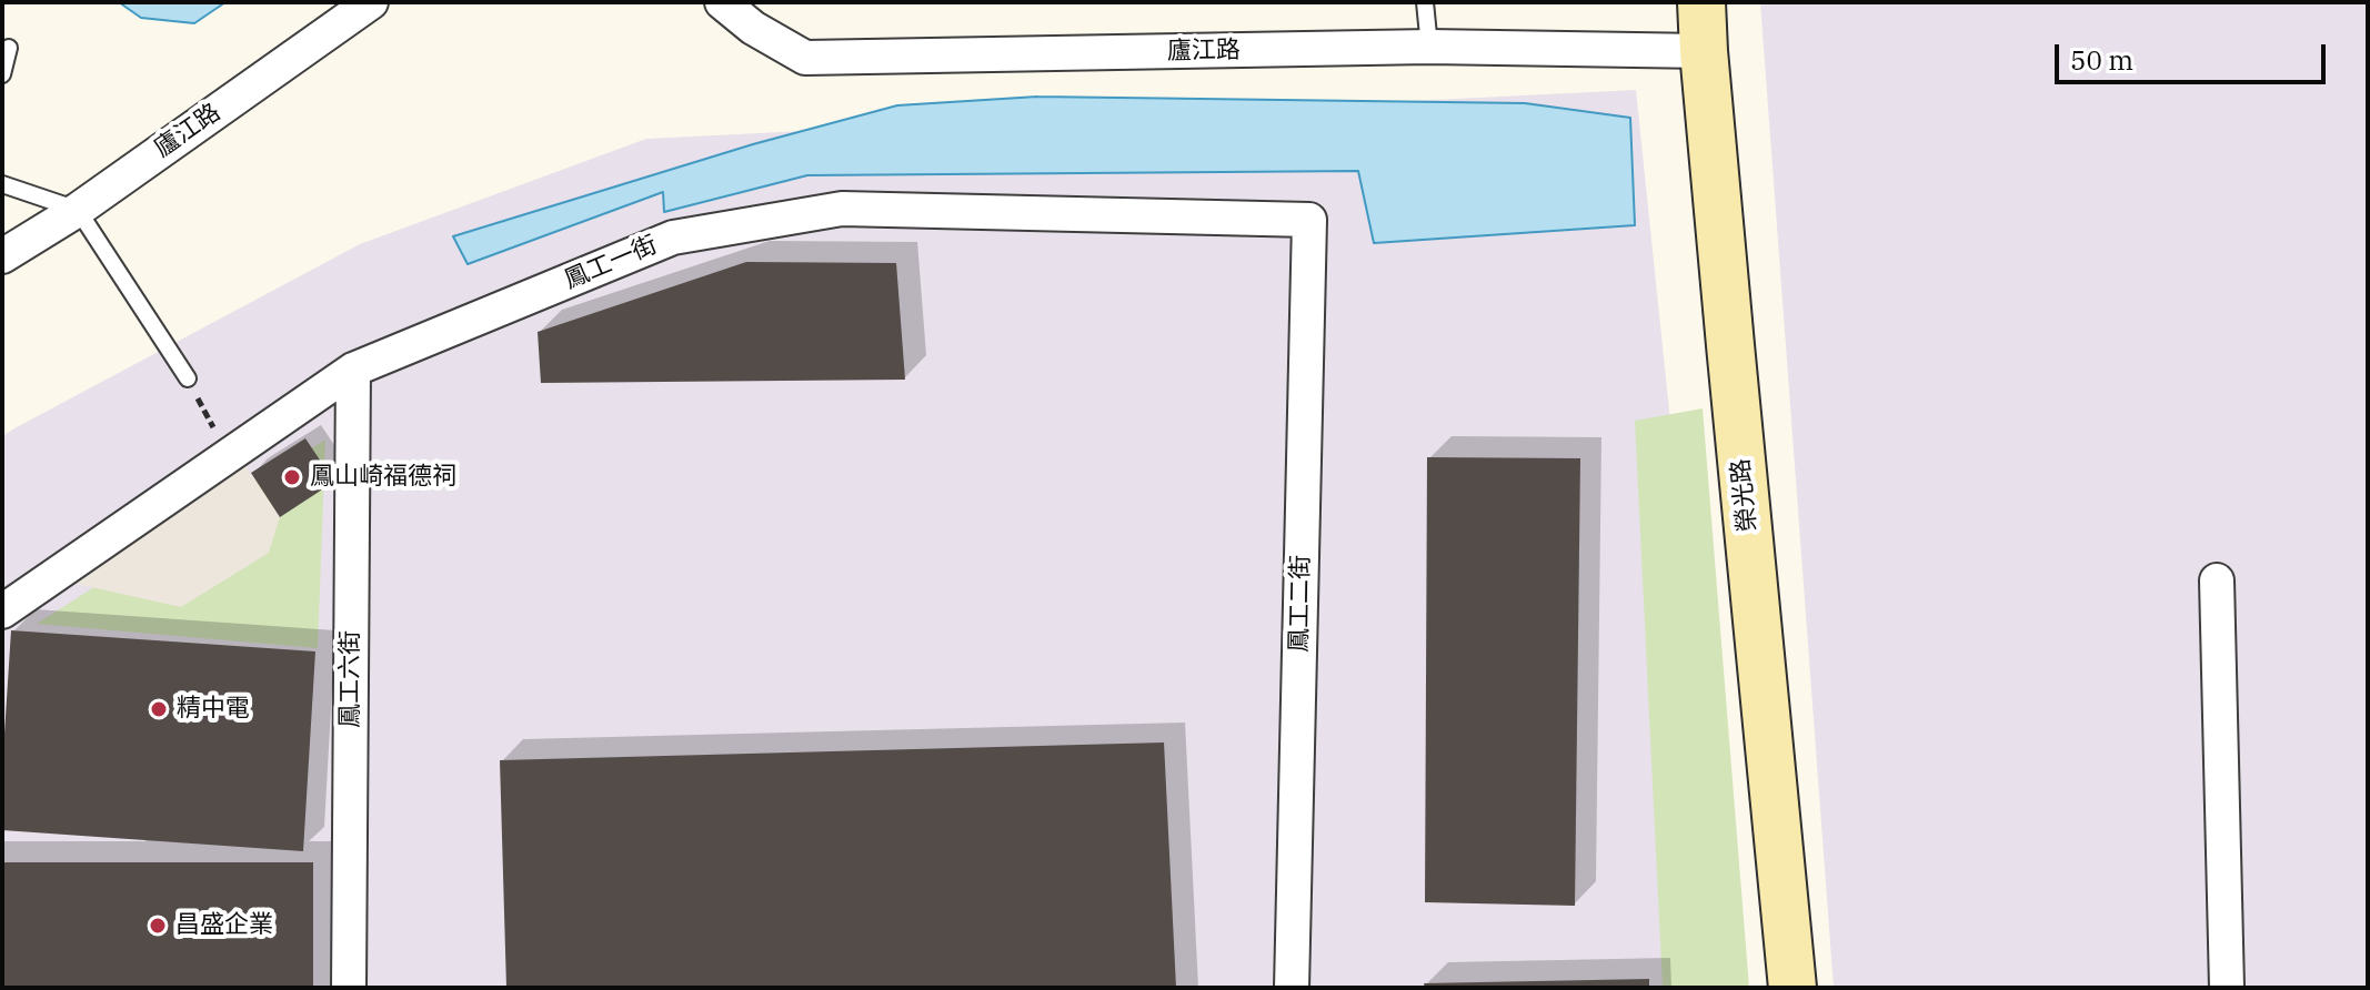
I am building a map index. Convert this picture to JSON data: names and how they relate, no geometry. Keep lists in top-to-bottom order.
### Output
{
  "streets": {
    "street": [
      "廬江路",
      "鳳工一街",
      "榮光路",
      "鳳工二街",
      "鳳工六街"
    ]
  },
  "crossings": [
    ["廬江路", "榮光路"],
    ["鳳工一街", "鳳工二街"],
    ["鳳工一街", "鳳工六街"]
  ],
  "places": ["鳳山崎福德祠", "精中電", "昌盛企業"],
  "scale_bar": "50 m"
}
